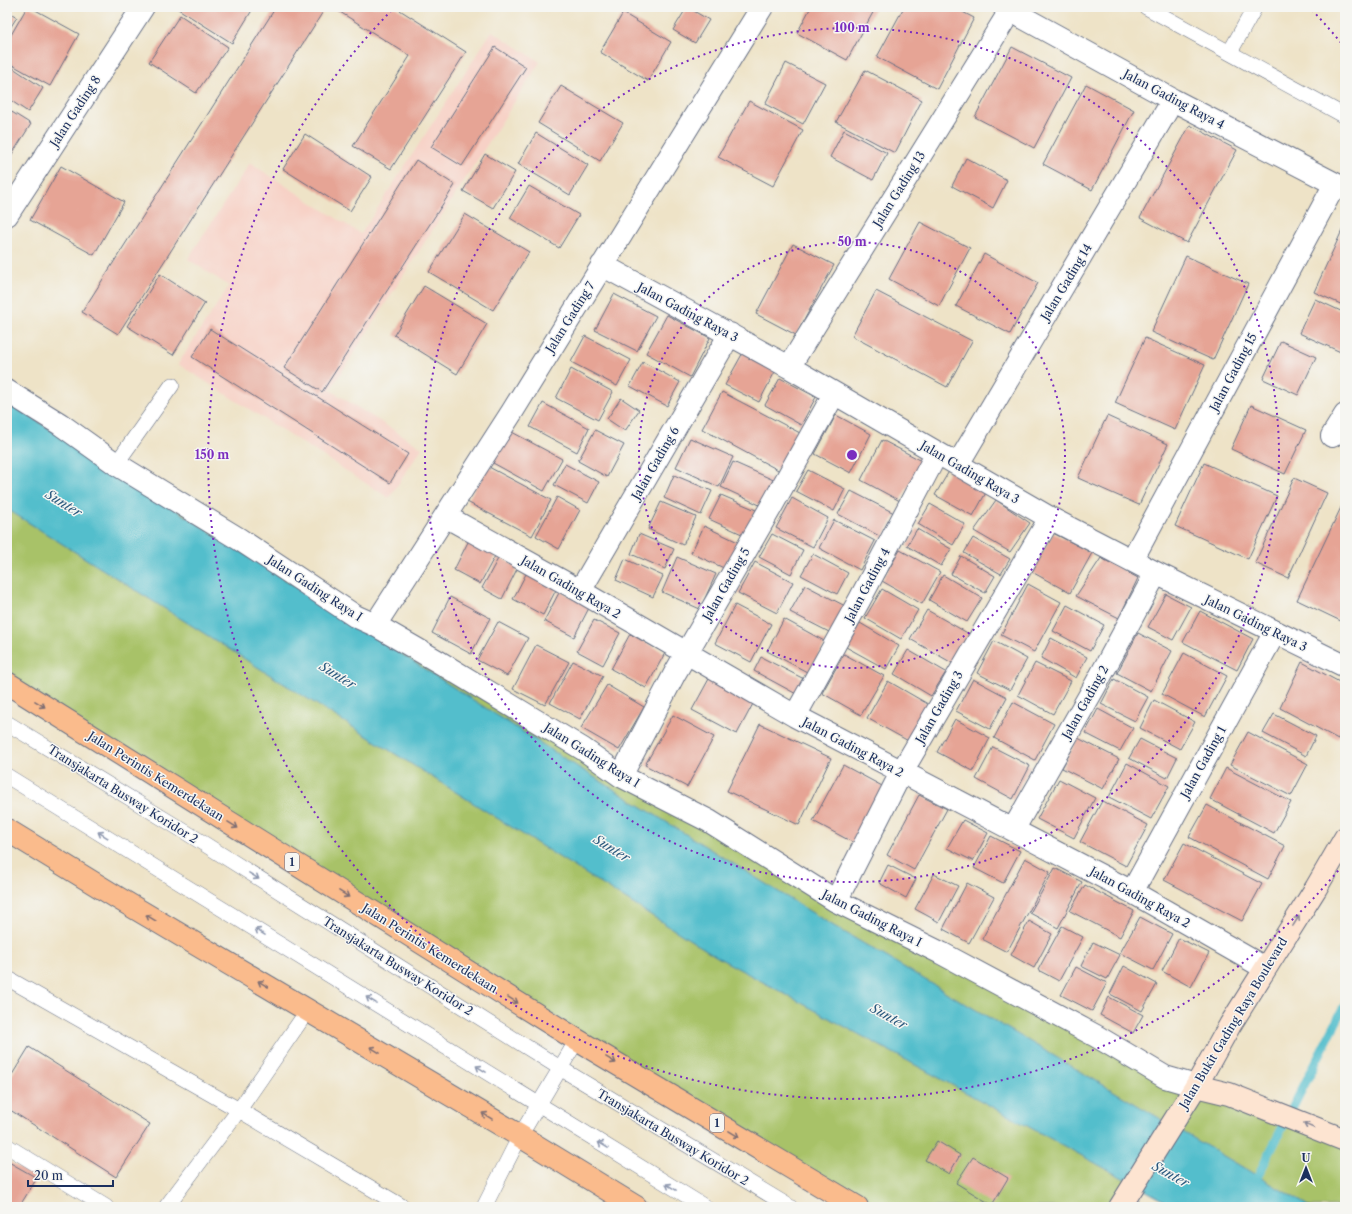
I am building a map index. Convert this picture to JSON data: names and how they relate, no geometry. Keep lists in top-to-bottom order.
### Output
{
  "streets": {
    "highway": ["Jalan Perintis Kemerdekaan", "1"],
    "street": [
      "Jalan Gading Raya 4",
      "Jalan Gading 8",
      "Jalan Gading 13",
      "Jalan Gading 14",
      "Jalan Gading Raya 3",
      "Jalan Gading 7",
      "Jalan Gading 15",
      "Jalan Gading 6",
      "Jalan Gading 5",
      "Jalan Gading 4",
      "Jalan Gading Raya 2",
      "Jalan Gading Raya I",
      "Jalan Gading 2",
      "Jalan Gading 3",
      "Jalan Gading 1",
      "Jalan Bukit Gading Raya Boulevard"
    ],
    "lane": ["Transjakarta Busway Koridor 2"]
  },
  "crossings": [
    ["Jalan Gading Raya 4", "Jalan Gading 13"],
    ["Jalan Gading Raya 4", "Jalan Gading 14"],
    ["Jalan Gading Raya 4", "Jalan Gading 15"],
    ["Jalan Gading 13", "Jalan Gading Raya 3"],
    ["Jalan Gading 14", "Jalan Gading Raya 3"],
    ["Jalan Gading Raya 3", "Jalan Gading 7"],
    ["Jalan Gading Raya 3", "Jalan Gading 15"],
    ["Jalan Gading Raya 3", "Jalan Gading 6"],
    ["Jalan Gading Raya 3", "Jalan Gading 5"],
    ["Jalan Gading Raya 3", "Jalan Gading 4"],
    ["Jalan Gading Raya 3", "Jalan Gading 2"],
    ["Jalan Gading Raya 3", "Jalan Gading 3"],
    ["Jalan Gading Raya 3", "Jalan Gading 1"],
    ["Jalan Gading 7", "Jalan Gading Raya 2"],
    ["Jalan Gading 7", "Jalan Gading Raya I"],
    ["Jalan Gading 6", "Jalan Gading Raya 2"],
    ["Jalan Gading 5", "Jalan Gading Raya 2"],
    ["Jalan Gading 5", "Jalan Gading Raya I"],
    ["Jalan Gading 4", "Jalan Gading Raya 2"],
    ["Jalan Gading Raya 2", "Jalan Gading 2"],
    ["Jalan Gading Raya 2", "Jalan Gading 3"],
    ["Jalan Gading Raya 2", "Jalan Gading 1"],
    ["Jalan Gading Raya 2", "Jalan Bukit Gading Raya Boulevard"],
    ["Jalan Gading Raya I", "Jalan Gading 3"],
    ["Jalan Gading Raya I", "Jalan Bukit Gading Raya Boulevard"]
  ],
  "one_way": ["Jalan Bukit Gading Raya Boulevard"],
  "water": ["Sunter"],
  "scale_bar": "20 m",
  "north": "top",
  "rings": ["100 m", "50 m", "150 m"]
}
